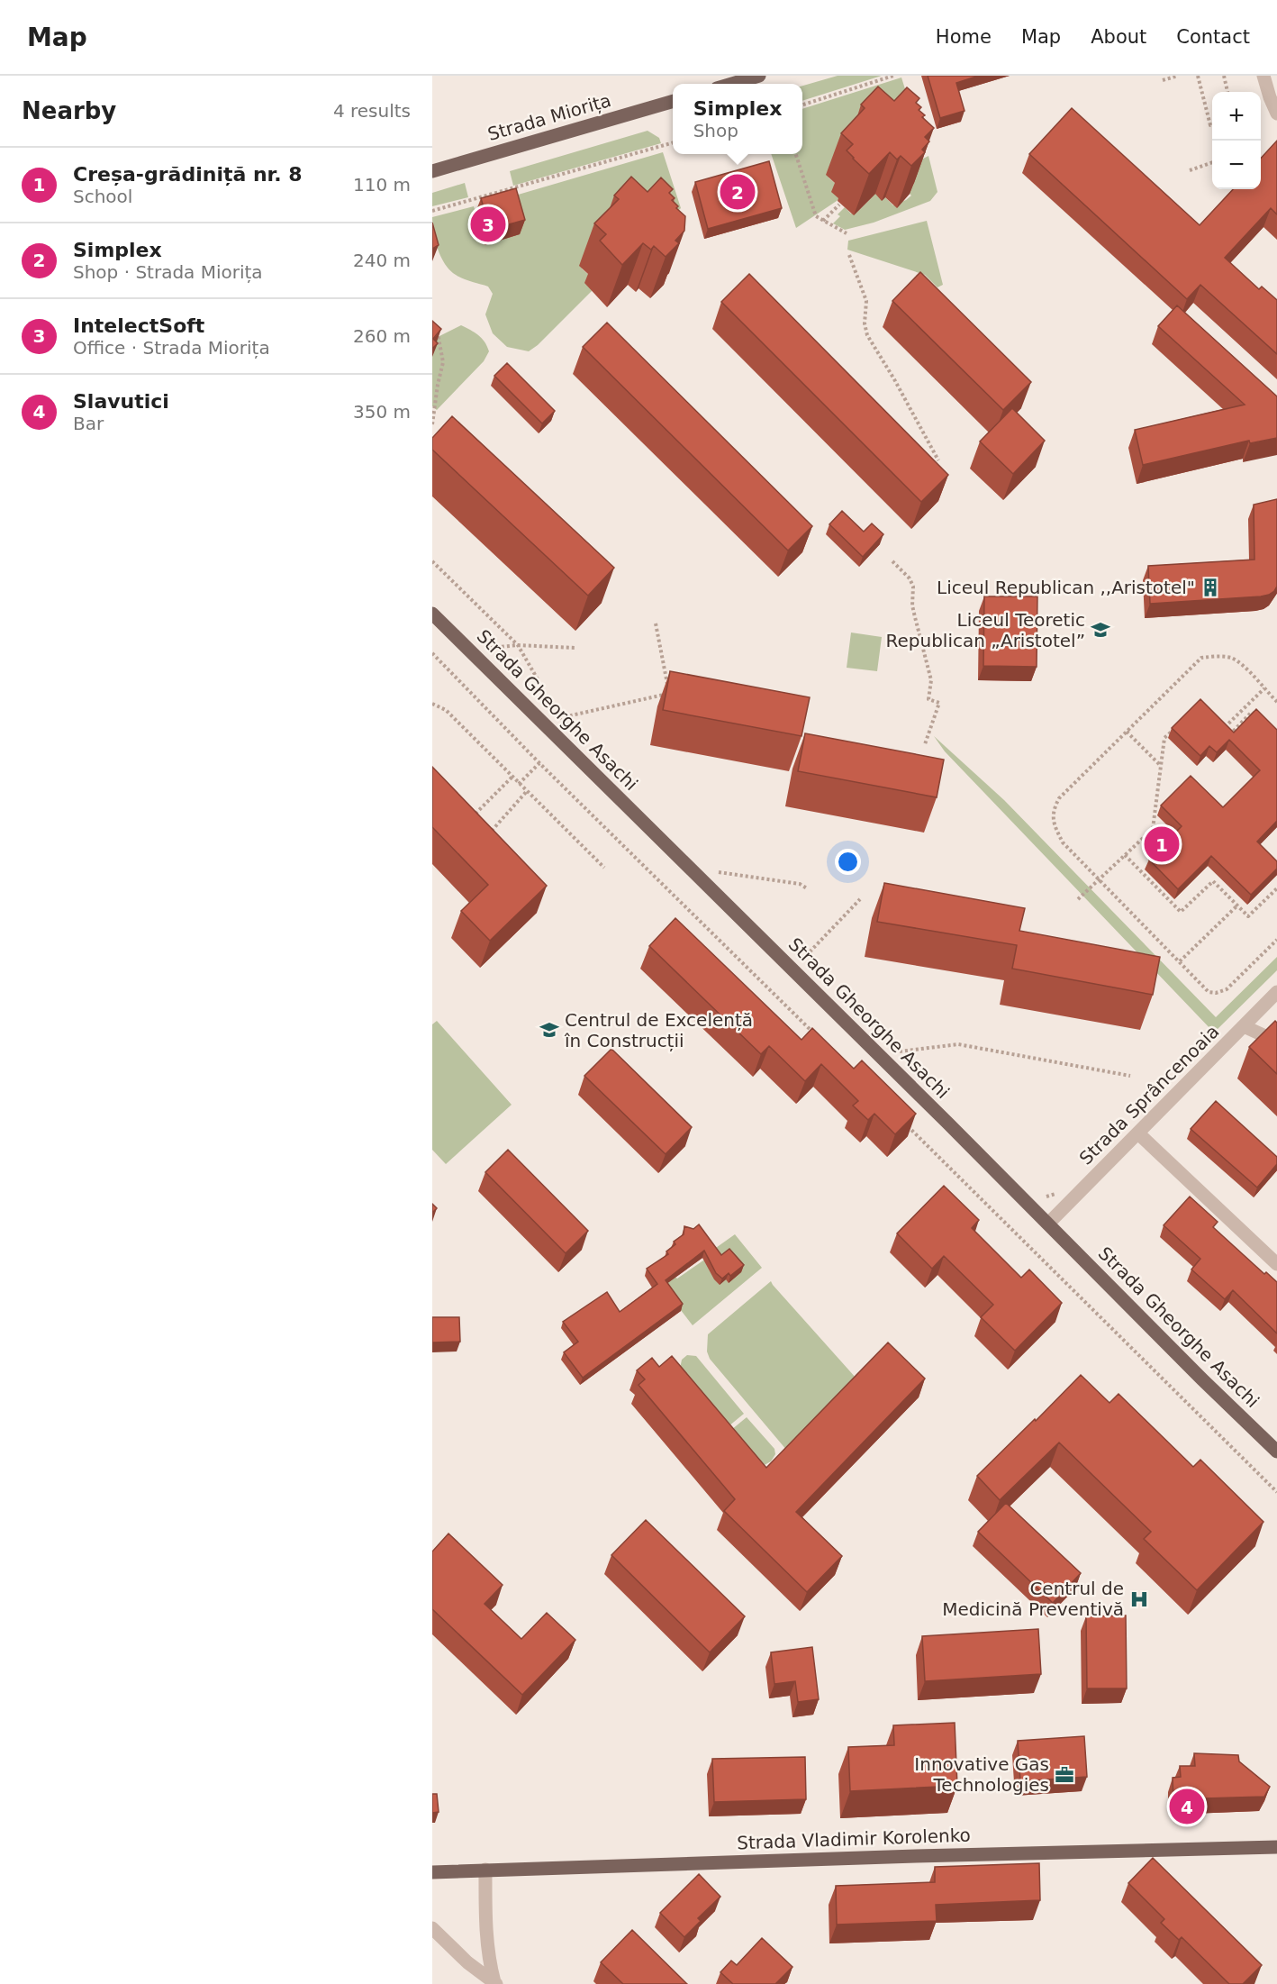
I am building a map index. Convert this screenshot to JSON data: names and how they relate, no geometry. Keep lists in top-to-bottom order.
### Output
{
  "streets": {
    "main road": ["Strada Miorița", "Strada Gheorghe Asachi", "Strada Vladimir Korolenko"],
    "street": ["Strada Sprâncenoaia"]
  },
  "crossings": [
    ["Strada Gheorghe Asachi", "Strada Sprâncenoaia"]
  ],
  "places": {
    "building": ["Liceul Republican ,,Aristotel\""],
    "school or university": ["Liceul Teoretic Republican „Aristotel”", "Centrul de Excelență în Construcții"],
    "hospital": ["Centrul de Medicină Preventivă"],
    "office": ["Innovative Gas Technologies"]
  },
  "page": {
    "header": "Map",
    "nav": [
      "Home",
      "Map",
      "About",
      "Contact"
    ],
    "heading": ["Nearby", "4 results"],
    "popup": ["Simplex", "Shop"],
    "map_buttons": ["+", "−"],
    "list": [
      {
        "mark": "1",
        "name": "Creșa-grădiniță nr. 8",
        "note": "School",
        "value": "110 m"
      },
      {
        "mark": "2",
        "name": "Simplex",
        "note": "Shop · Strada Miorița",
        "value": "240 m"
      },
      {
        "mark": "3",
        "name": "IntelectSoft",
        "note": "Office · Strada Miorița",
        "value": "260 m"
      },
      {
        "mark": "4",
        "name": "Slavutici",
        "note": "Bar",
        "value": "350 m"
      }
    ],
    "pins": [
      "2",
      "3",
      "1",
      "4"
    ]
  }
}
